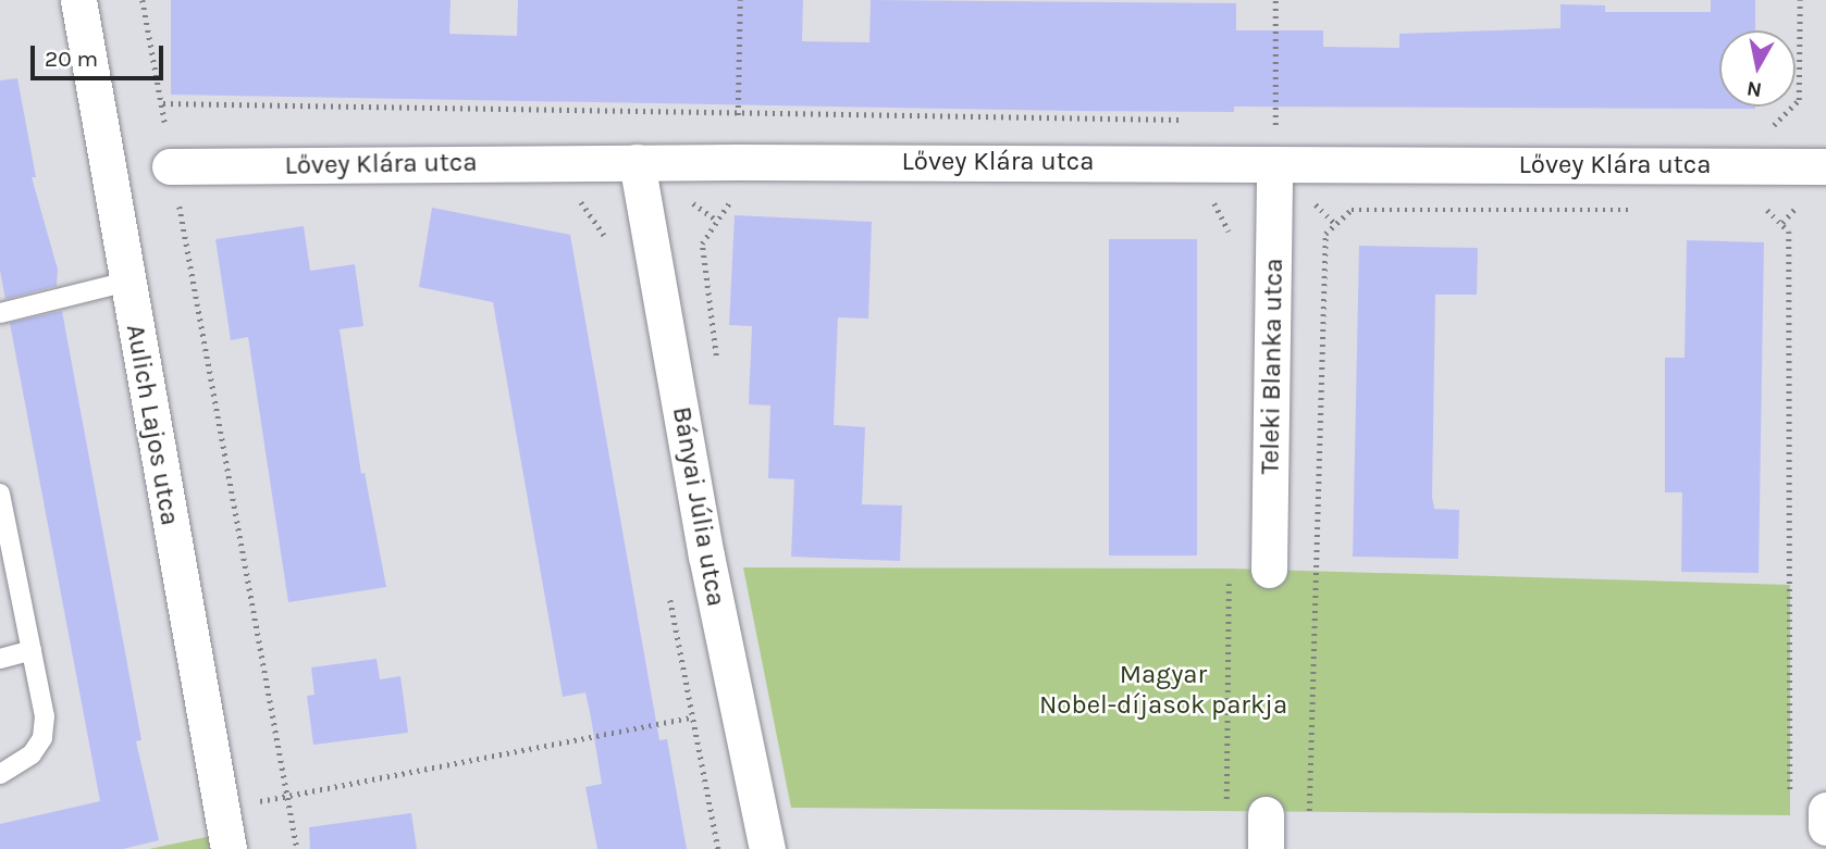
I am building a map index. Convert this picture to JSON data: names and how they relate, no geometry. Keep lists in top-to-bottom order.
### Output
{
  "streets": {
    "street": [
      "Lővey Klára utca",
      "Teleki Blanka utca",
      "Aulich Lajos utca",
      "Bányai Júlia utca"
    ]
  },
  "crossings": [
    ["Lővey Klára utca", "Teleki Blanka utca"],
    ["Lővey Klára utca", "Bányai Júlia utca"]
  ],
  "parks": ["Magyar Nobel-díjasok parkja"],
  "scale_bar": "20 m",
  "north": "bottom"
}
